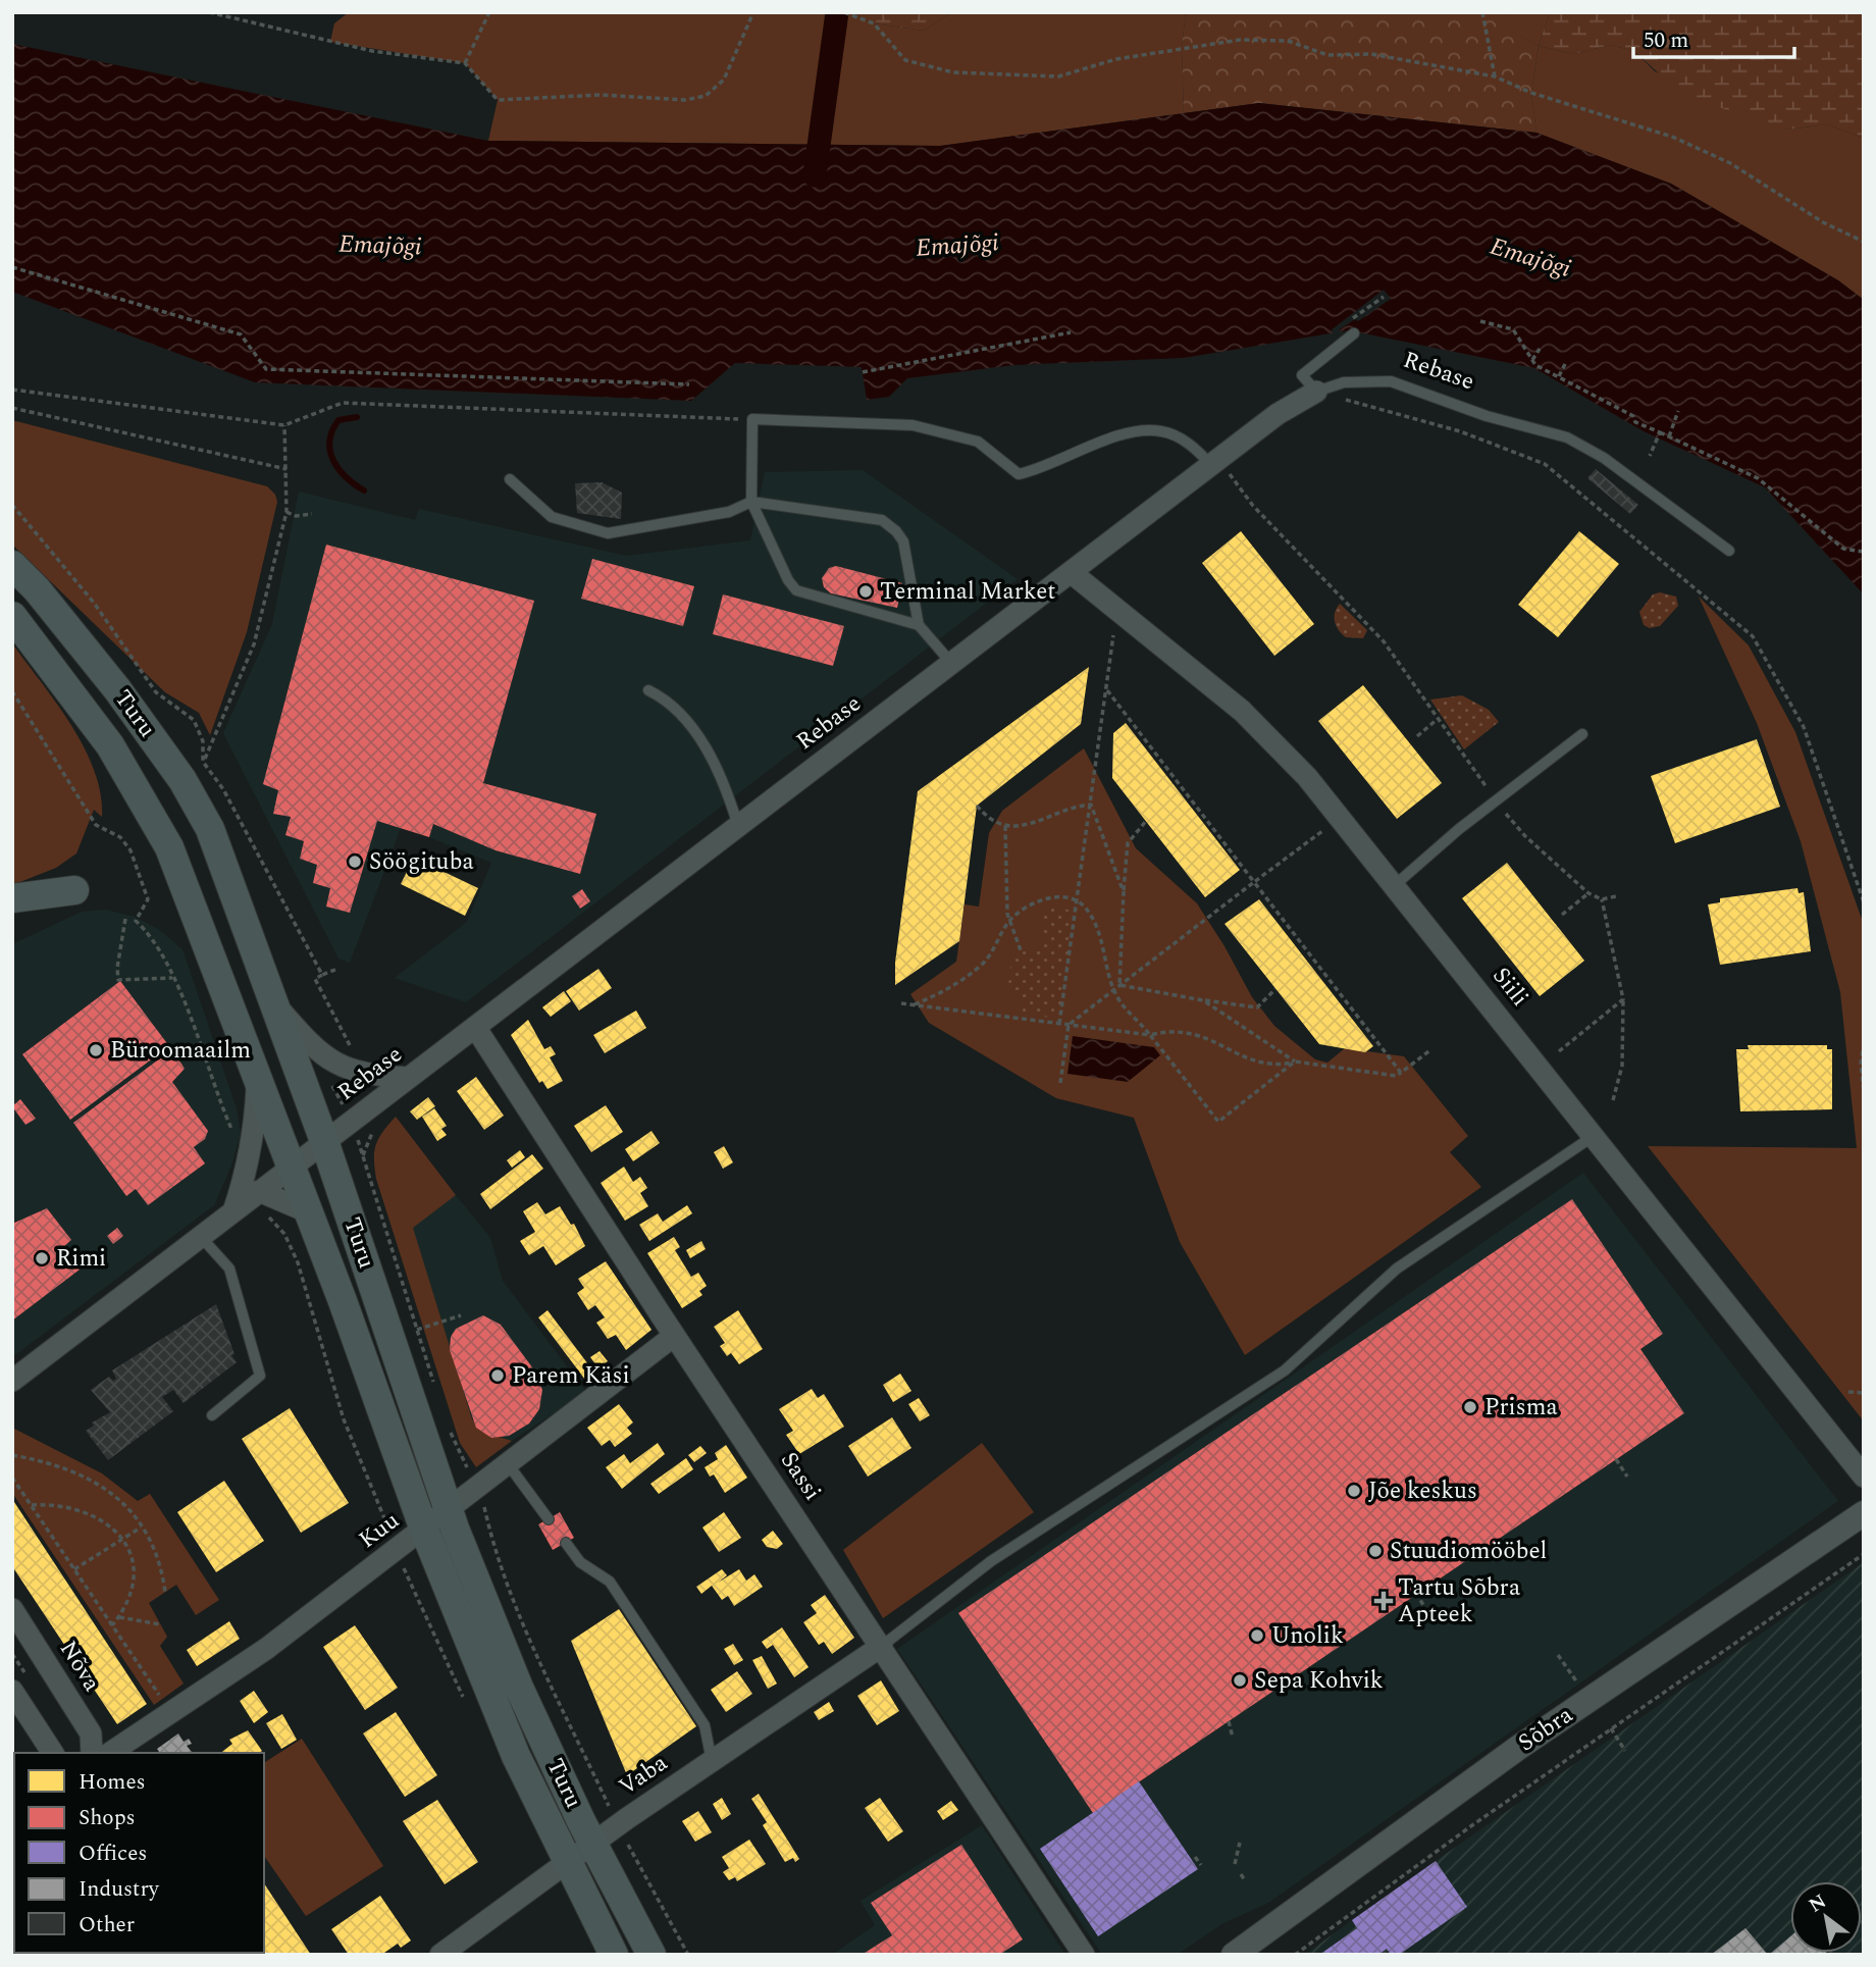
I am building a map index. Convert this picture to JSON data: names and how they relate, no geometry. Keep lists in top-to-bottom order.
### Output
{
  "streets": {
    "main road": ["Turu"],
    "street": [
      "Rebase",
      "Siili",
      "Sassi",
      "Kuu",
      "Nõva",
      "Sõbra",
      "Vaba"
    ]
  },
  "crossings": [
    ["Rebase", "Turu"],
    ["Rebase", "Siili"],
    ["Rebase", "Sassi"],
    ["Turu", "Kuu"],
    ["Turu", "Vaba"],
    ["Sassi", "Kuu"],
    ["Sassi", "Vaba"]
  ],
  "water": ["Emajõgi"],
  "places": {
    "other": [
      "Terminal Market",
      "Söögituba",
      "Büroomaailm",
      "Rimi",
      "Parem Käsi",
      "Prisma",
      "Jõe keskus",
      "Stuudiomööbel",
      "Unolik",
      "Sepa Kohvik"
    ],
    "health": ["Tartu Sõbra Apteek"]
  },
  "legend": [
    "Homes",
    "Shops",
    "Offices",
    "Industry",
    "Other"
  ],
  "scale_bar": "50 m",
  "north": "top left"
}
